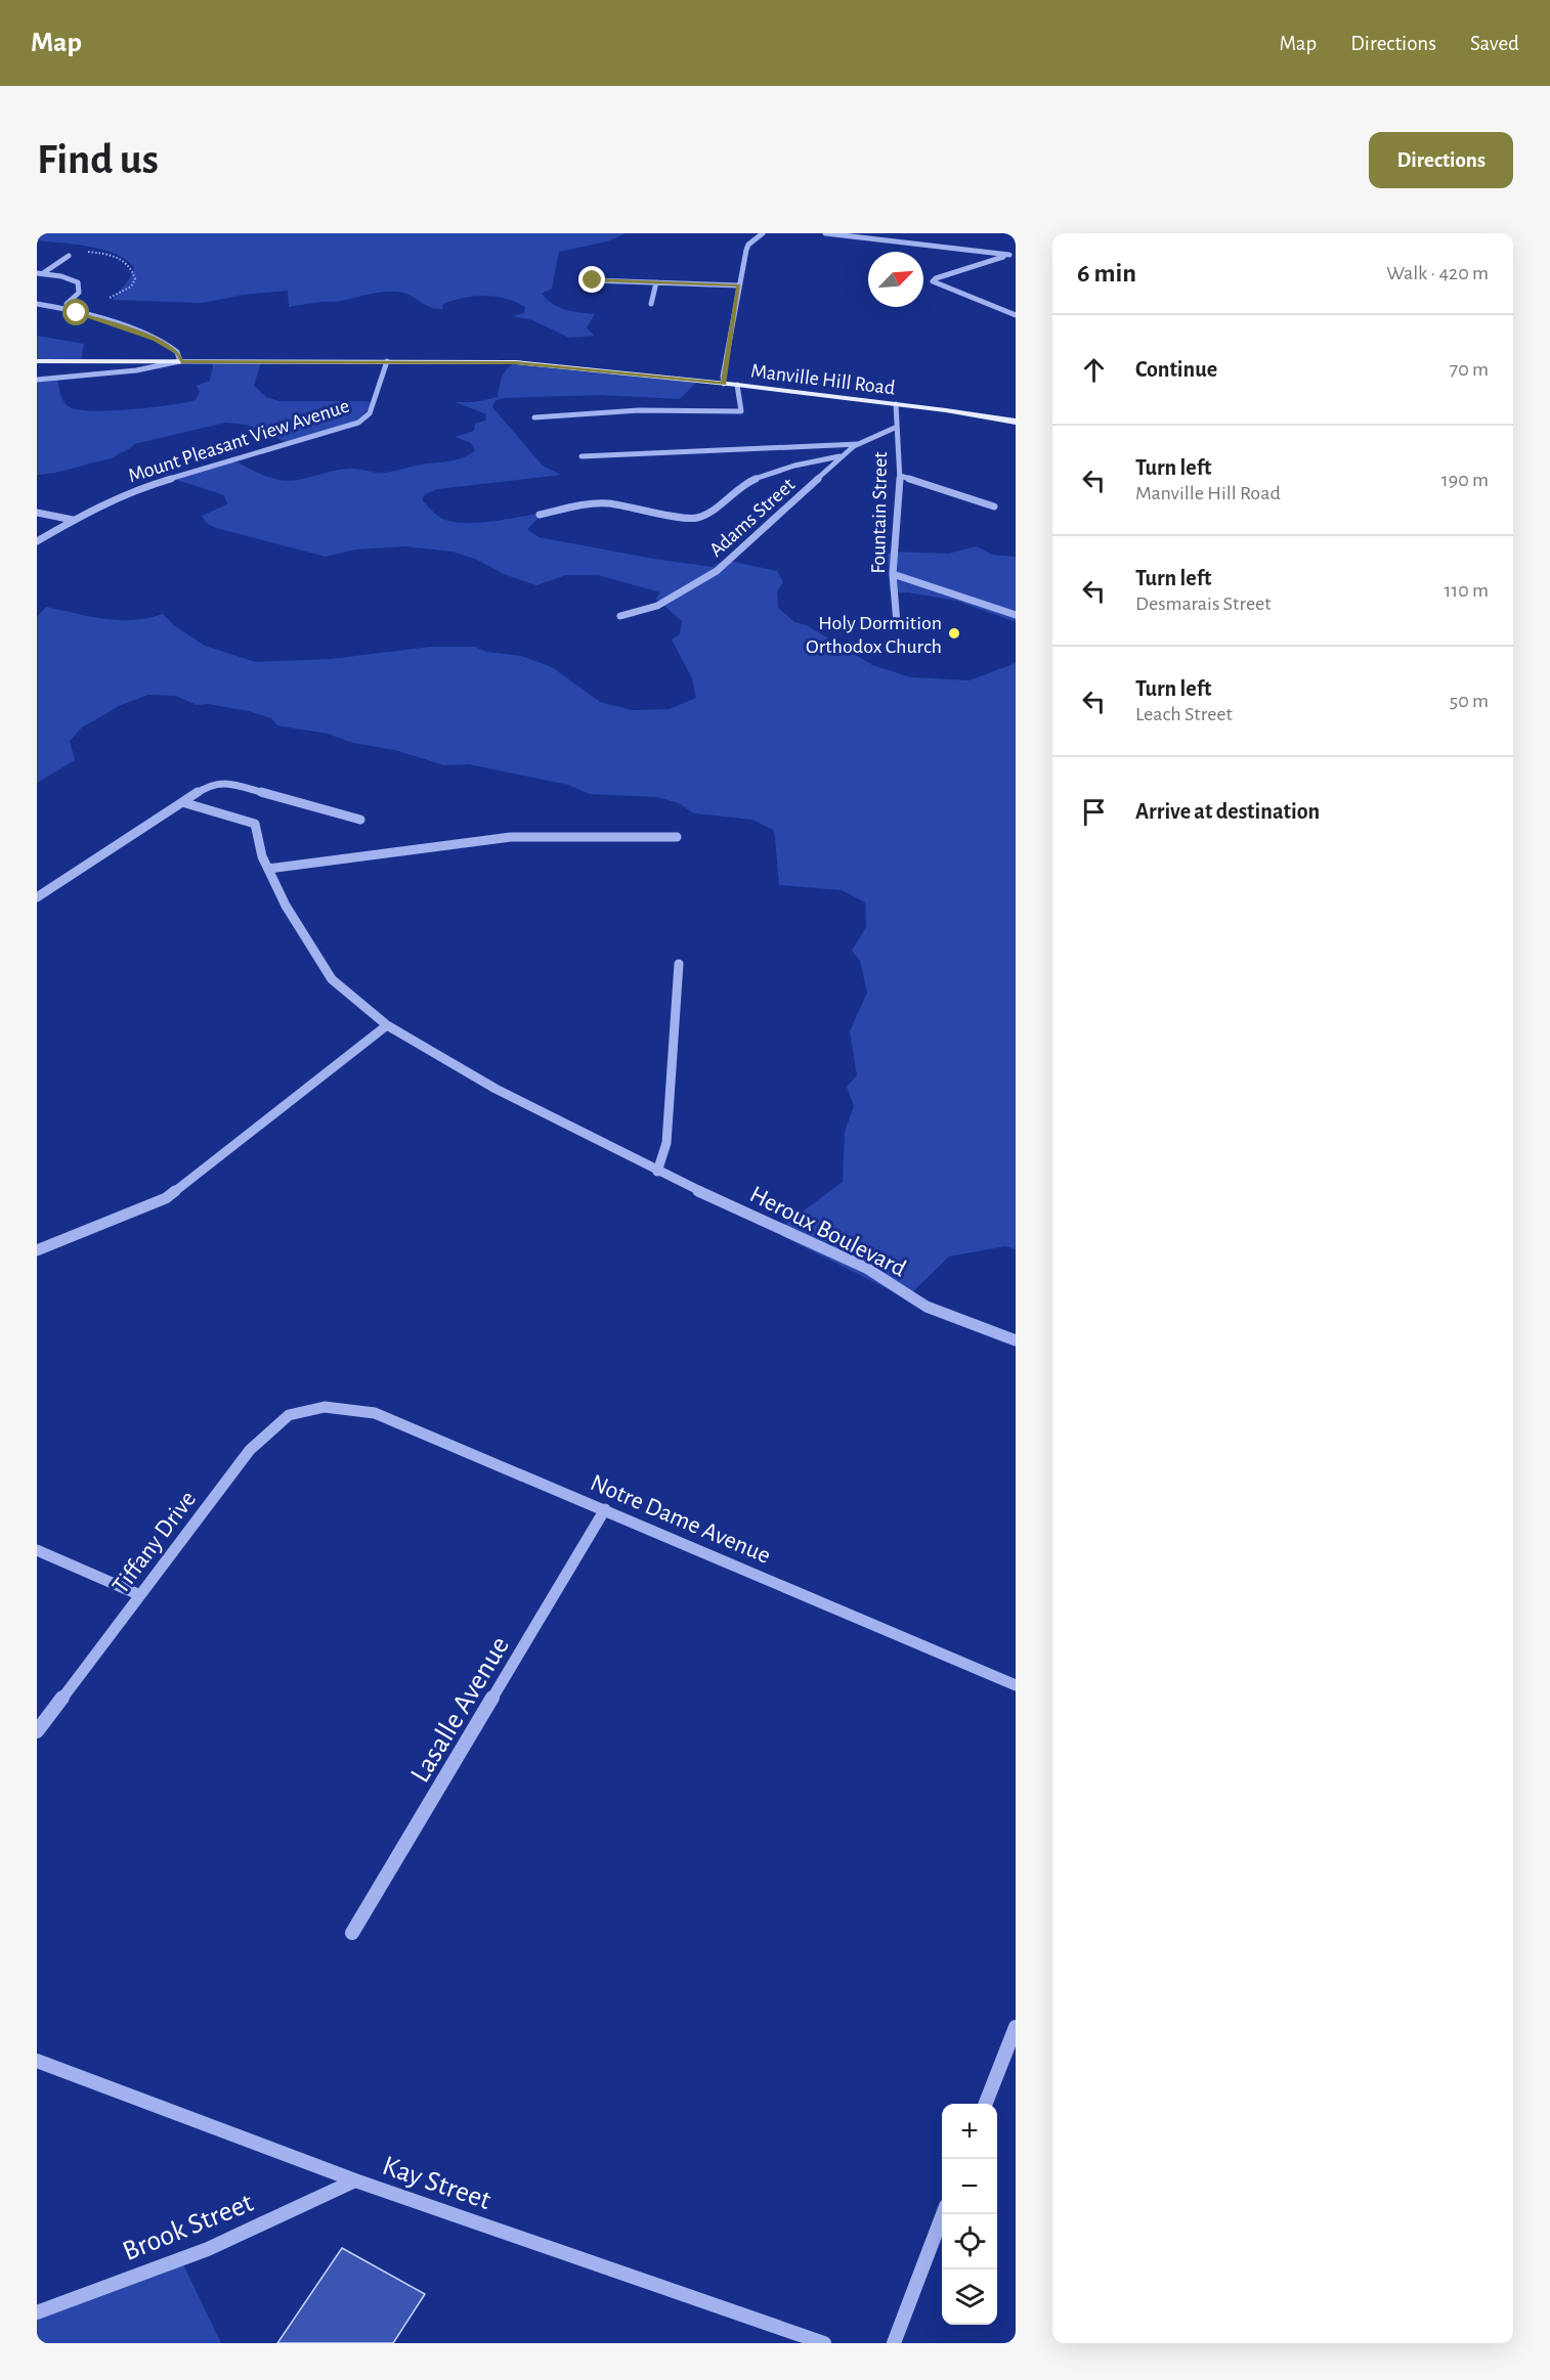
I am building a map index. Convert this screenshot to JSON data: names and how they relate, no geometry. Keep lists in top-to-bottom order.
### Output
{
  "streets": {
    "main road": ["Manville Hill Road"],
    "street": [
      "Mount Pleasant View Avenue",
      "Fountain Street",
      "Adams Street",
      "Heroux Boulevard",
      "Notre Dame Avenue",
      "Tiffany Drive",
      "Lasalle Avenue",
      "Kay Street",
      "Brook Street"
    ]
  },
  "crossings": [
    ["Manville Hill Road", "Mount Pleasant View Avenue"],
    ["Manville Hill Road", "Fountain Street"],
    ["Fountain Street", "Adams Street"],
    ["Notre Dame Avenue", "Tiffany Drive"],
    ["Notre Dame Avenue", "Lasalle Avenue"],
    ["Kay Street", "Brook Street"]
  ],
  "places": ["Holy Dormition Orthodox Church"],
  "north": "top right",
  "page": {
    "header": "Map",
    "nav": ["Map", "Directions", "Saved"],
    "buttons": "Directions",
    "title": "Find us",
    "heading": ["6 min", "Walk · 420 m"],
    "list": [
      ["Continue", "70 m"],
      ["Turn left", "Manville Hill Road", "190 m"],
      ["Turn left", "Desmarais Street", "110 m"],
      ["Turn left", "Leach Street", "50 m"],
      "Arrive at destination"
    ],
    "map_buttons": ["+", "−"]
  }
}
